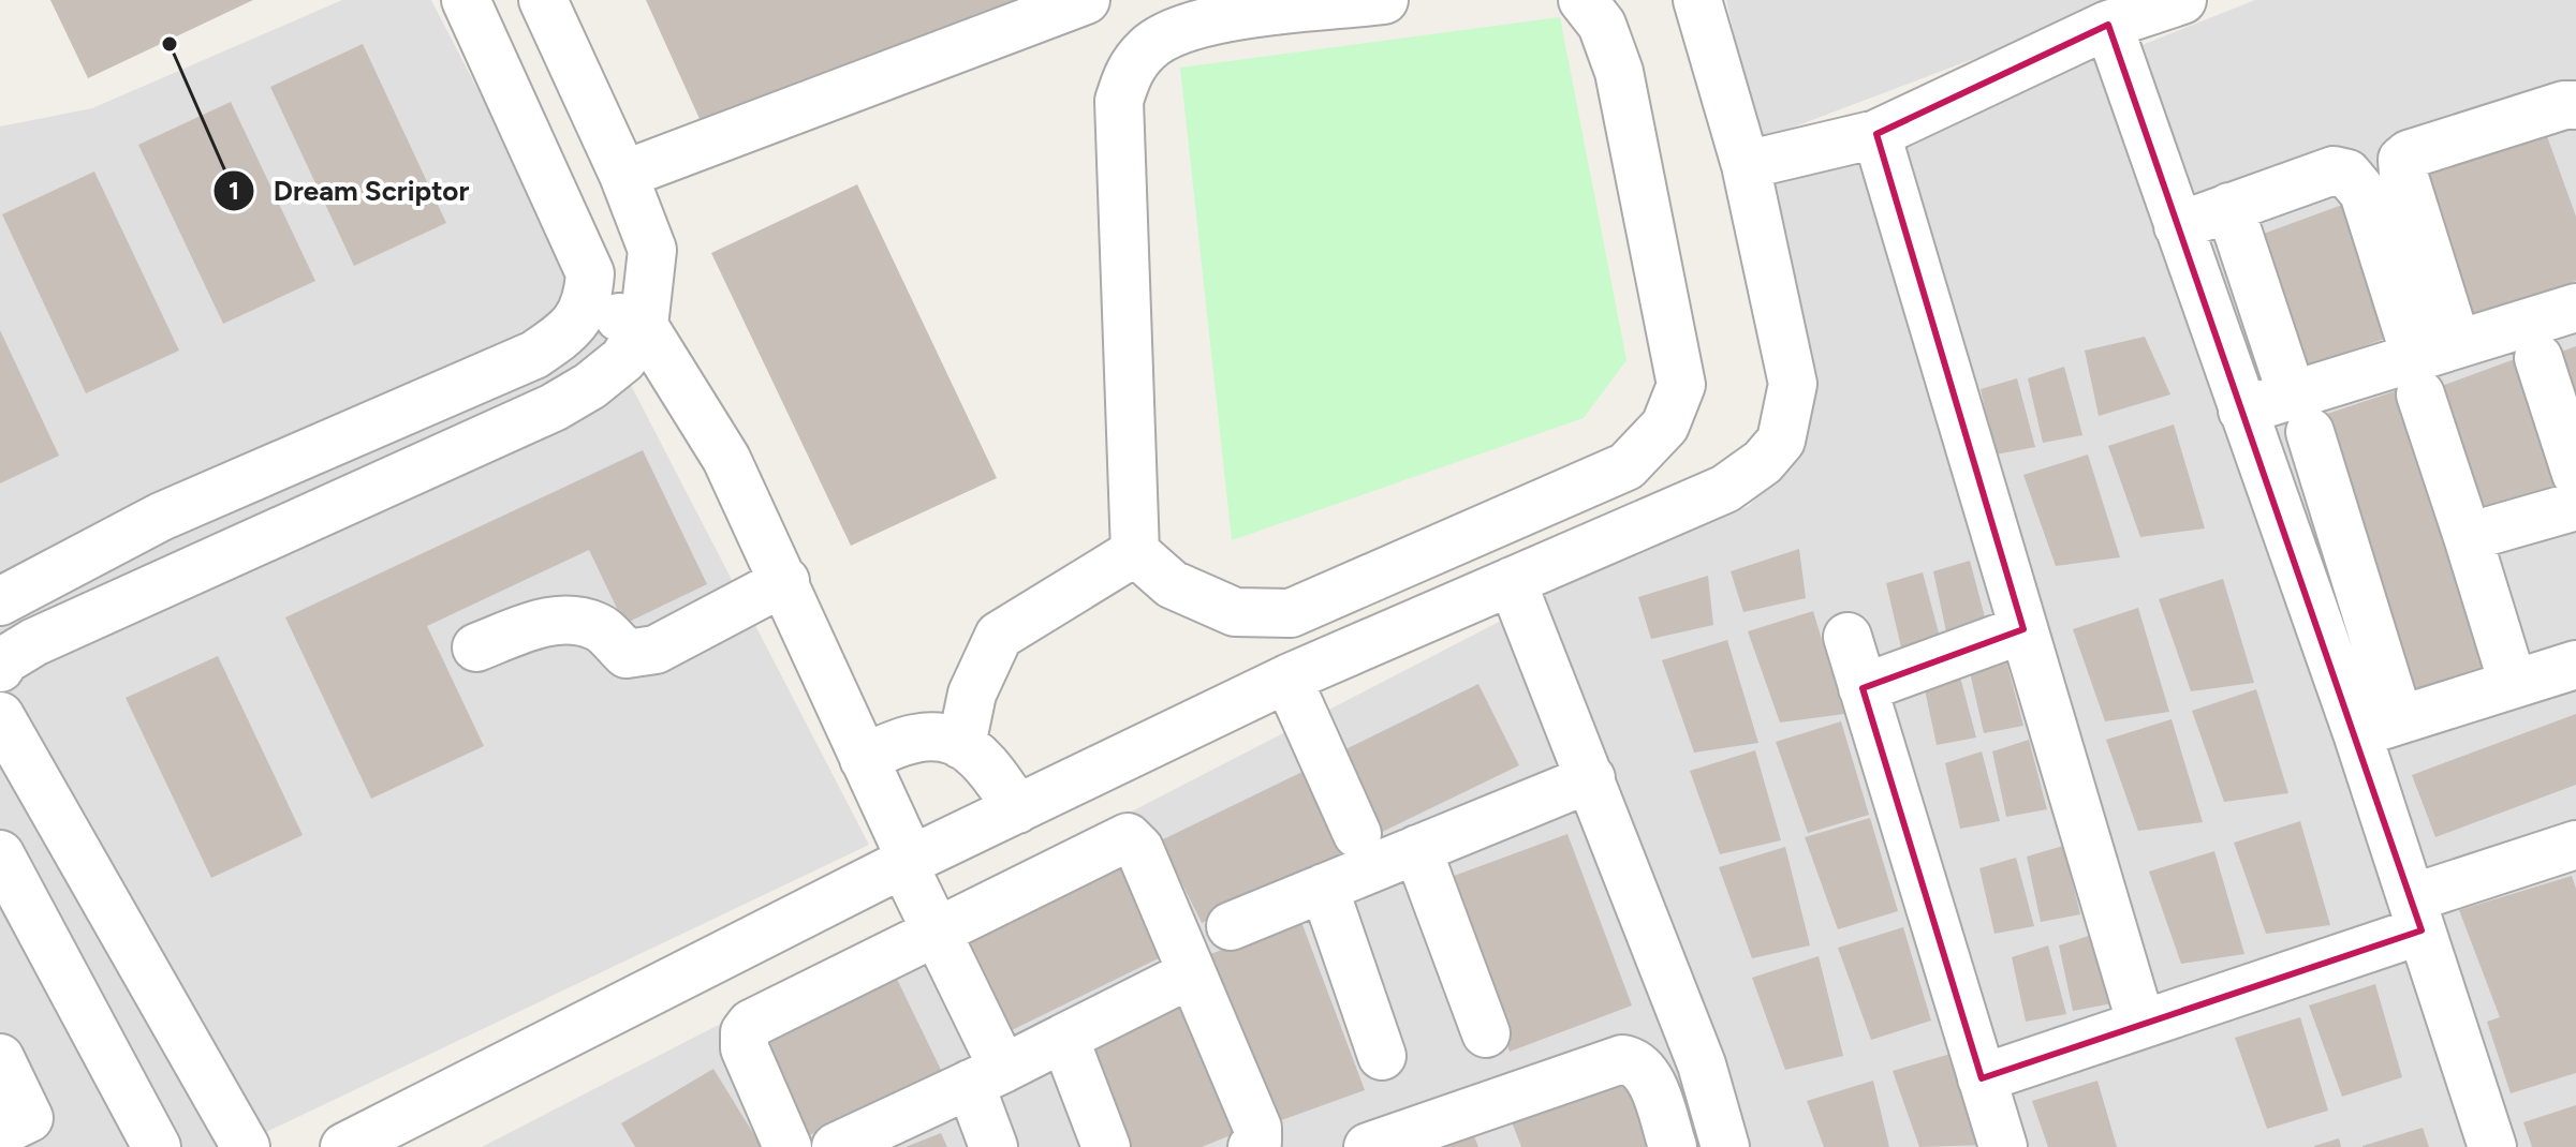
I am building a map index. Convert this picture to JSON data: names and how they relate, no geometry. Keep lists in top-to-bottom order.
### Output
{
  "places": ["Dream Scriptor"]
}
